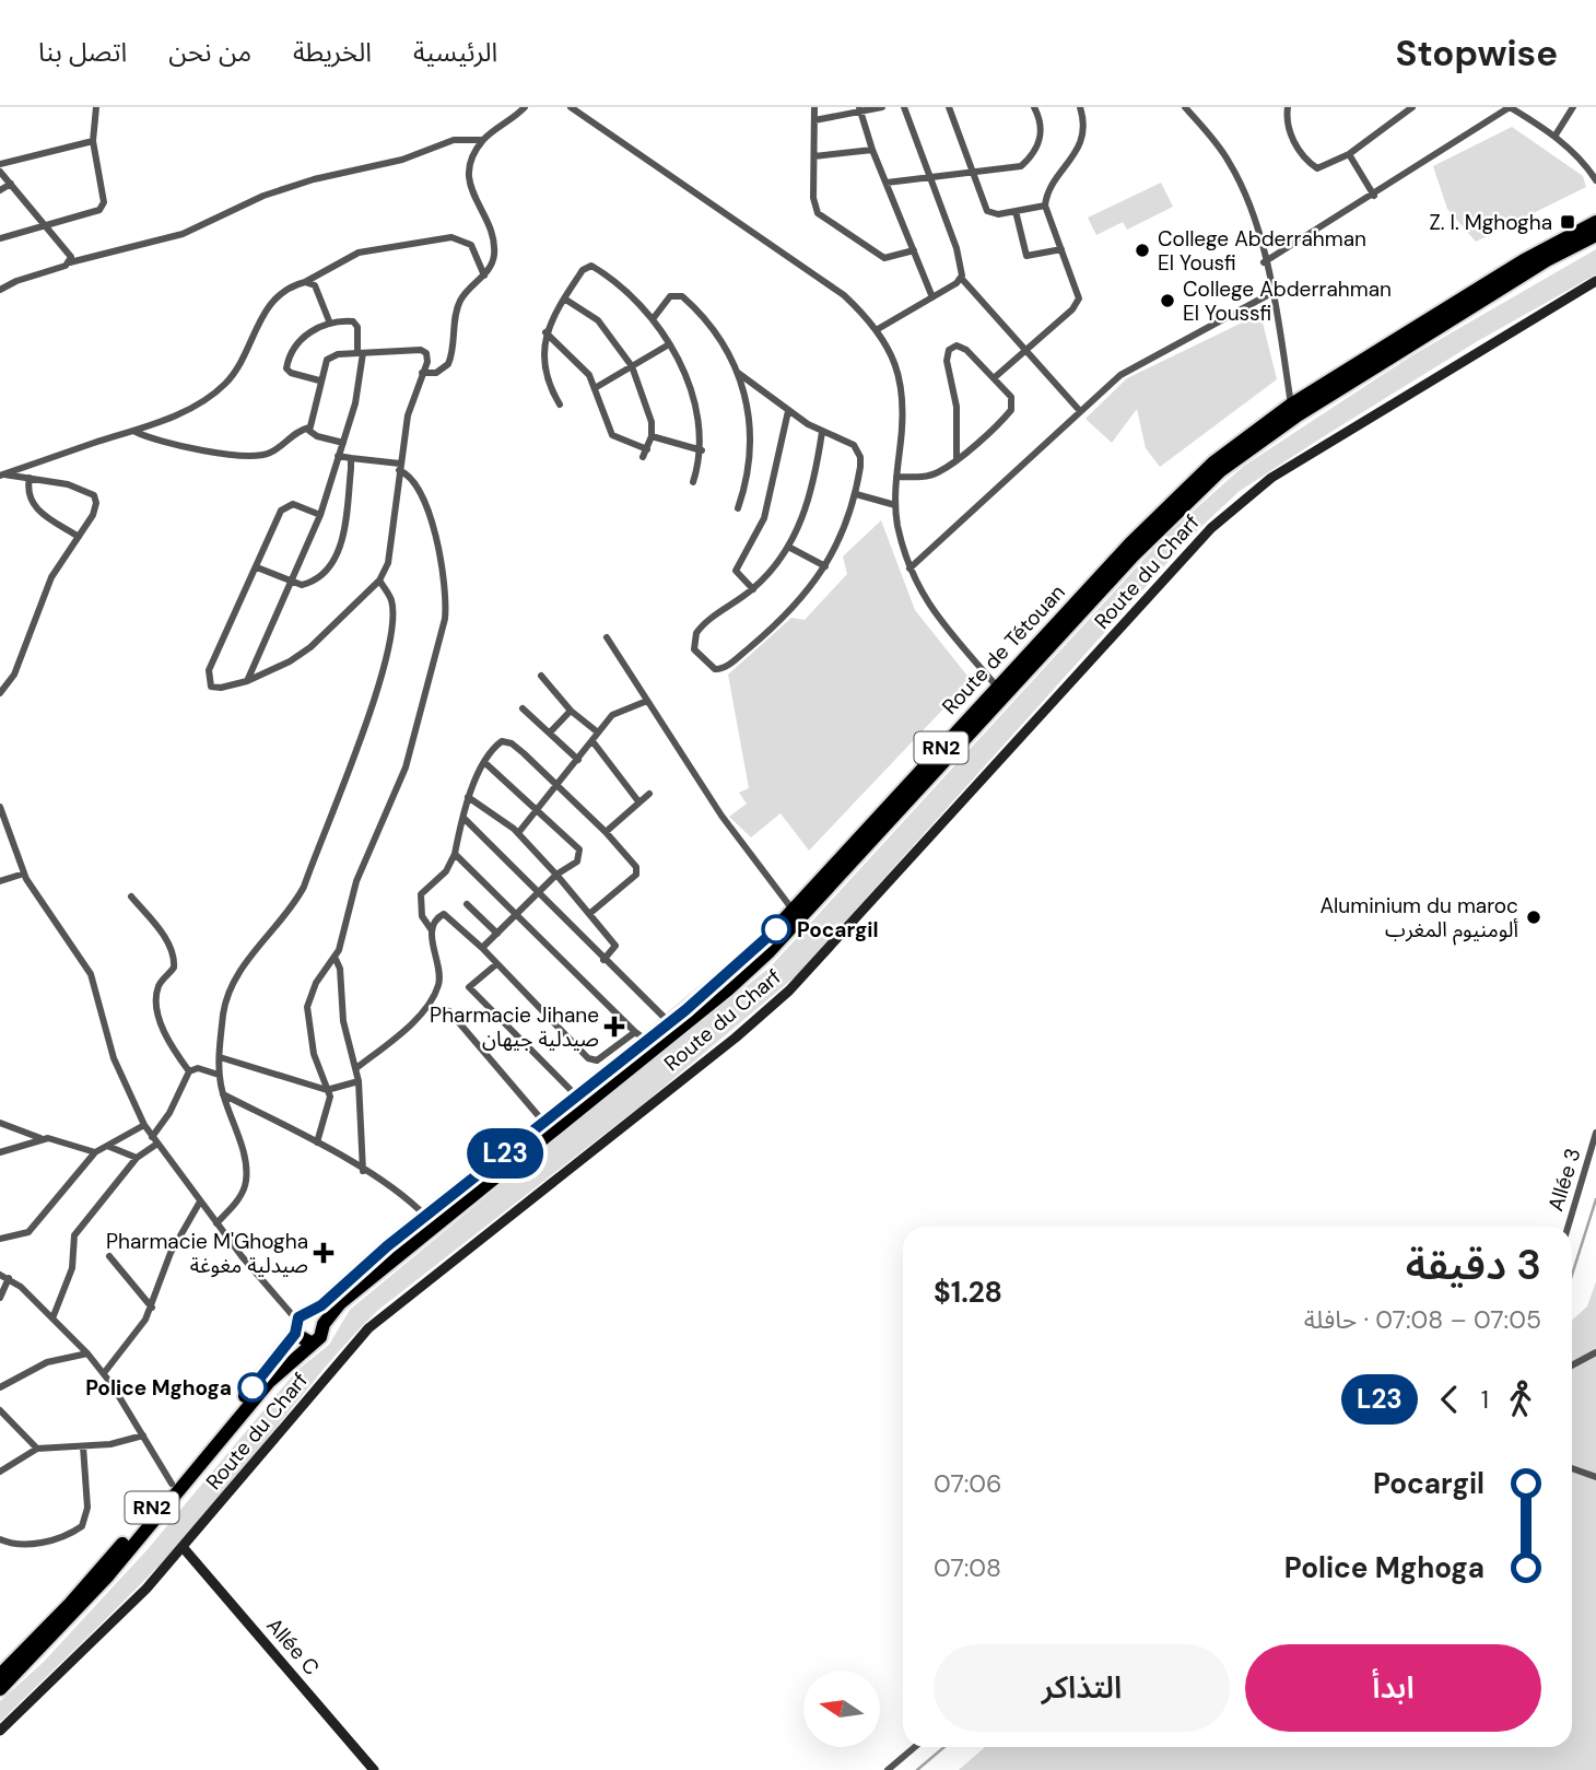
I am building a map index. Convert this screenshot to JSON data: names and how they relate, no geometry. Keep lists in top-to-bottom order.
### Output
{
  "streets": {
    "highway": ["Route de Tétouan", "RN2"],
    "street": ["Route du Charf", "Allée 3", "Allée C"]
  },
  "crossings": [
    ["Route du Charf", "Allée C"],
    ["Route de Tétouan", "RN2"]
  ],
  "places": {
    "transit": ["Z. I. Mghogha"],
    "other": [
      "College Abderrahman El Yousfi",
      "College Abderrahman El Youssfi",
      "Aluminium du maroc ألومنيوم المغرب",
      "Pocargil",
      "Police Mghoga"
    ],
    "health": ["Pharmacie Jihane صيدلية جيهان", "Pharmacie M'Ghogha صيدلية مغوغة"]
  },
  "lines": ["bus line L23"],
  "north": "left",
  "page": {
    "header": "Stopwise",
    "nav": [
      "الرئيسية",
      "الخريطة",
      "من نحن",
      "اتصل بنا"
    ],
    "on_map": "L23",
    "heading": ["3 دقيقة", "07:05 – 07:08 · حافلة", "$1.28"],
    "legs": ["1", "L23"],
    "list": [
      {
        "name": "Pocargil",
        "value": "07:06"
      },
      {
        "name": "Police Mghoga",
        "value": "07:08"
      }
    ],
    "buttons": ["ابدأ", "التذاكر"]
  }
}
